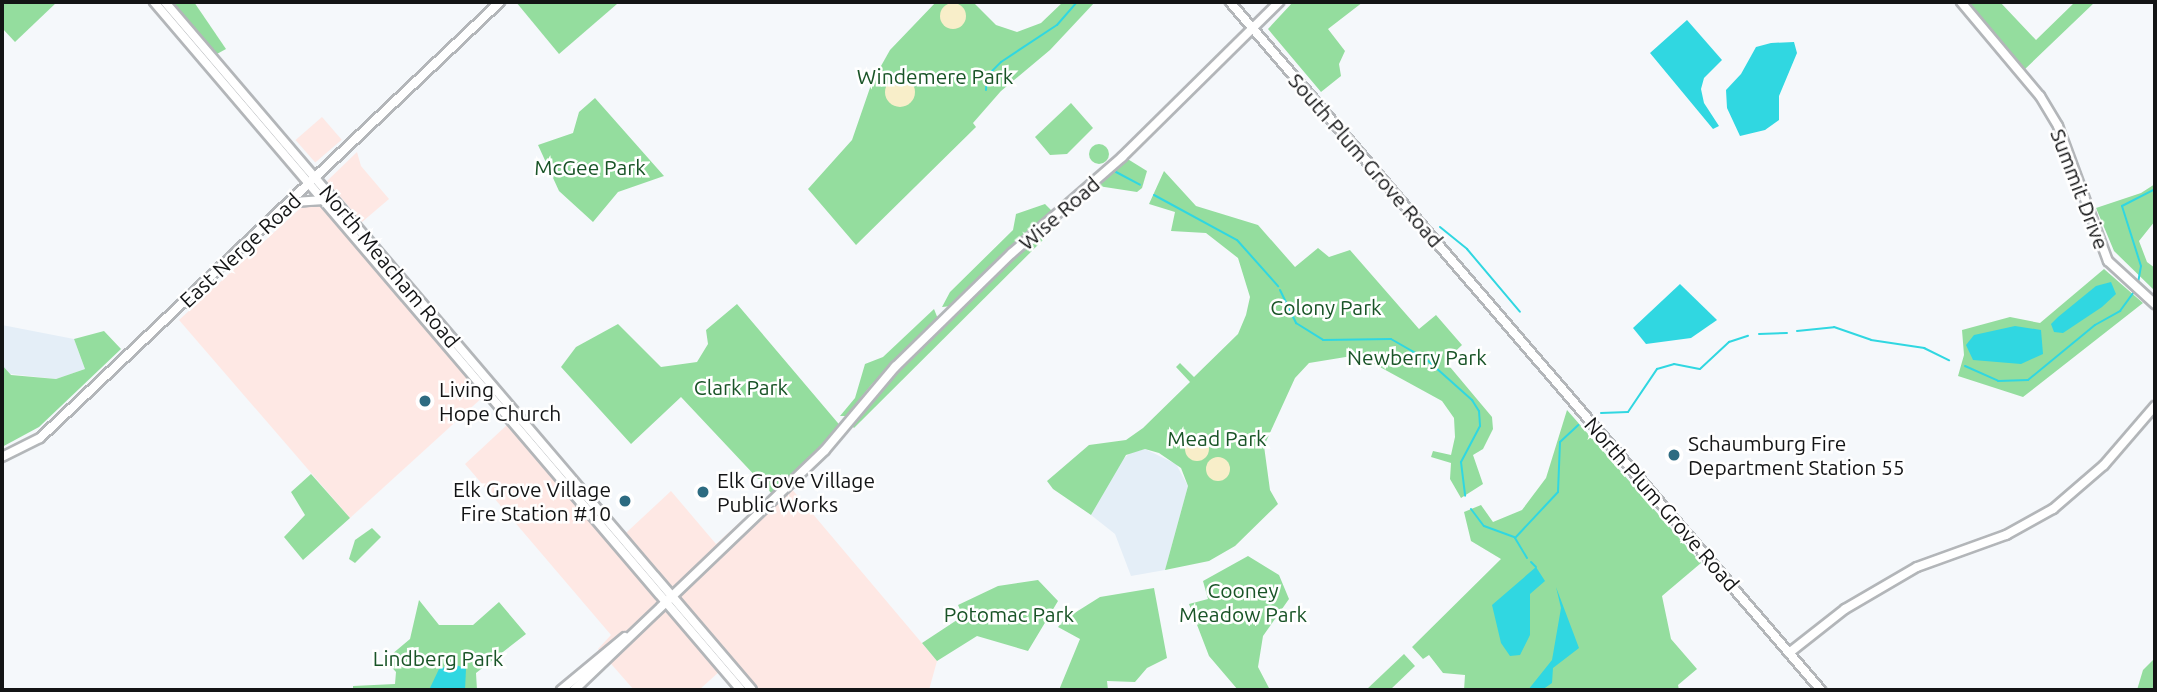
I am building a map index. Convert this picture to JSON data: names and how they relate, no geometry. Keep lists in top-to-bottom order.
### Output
{
  "streets": {
    "street": [
      "South Plum Grove Road",
      "Summit Drive",
      "Wise Road",
      "East Nerge Road",
      "North Meacham Road",
      "North Plum Grove Road"
    ]
  },
  "crossings": [
    ["South Plum Grove Road", "Wise Road"],
    ["South Plum Grove Road", "North Plum Grove Road"],
    ["Wise Road", "North Meacham Road"],
    ["East Nerge Road", "North Meacham Road"]
  ],
  "parks": [
    "Windemere Park",
    "McGee Park",
    "Colony Park",
    "Newberry Park",
    "Clark Park",
    "Mead Park",
    "Cooney Meadow Park",
    "Potomac Park",
    "Lindberg Park"
  ],
  "places": [
    "Living Hope Church",
    "Schaumburg Fire Department Station 55",
    "Elk Grove Village Public Works",
    "Elk Grove Village Fire Station #10"
  ]
}
